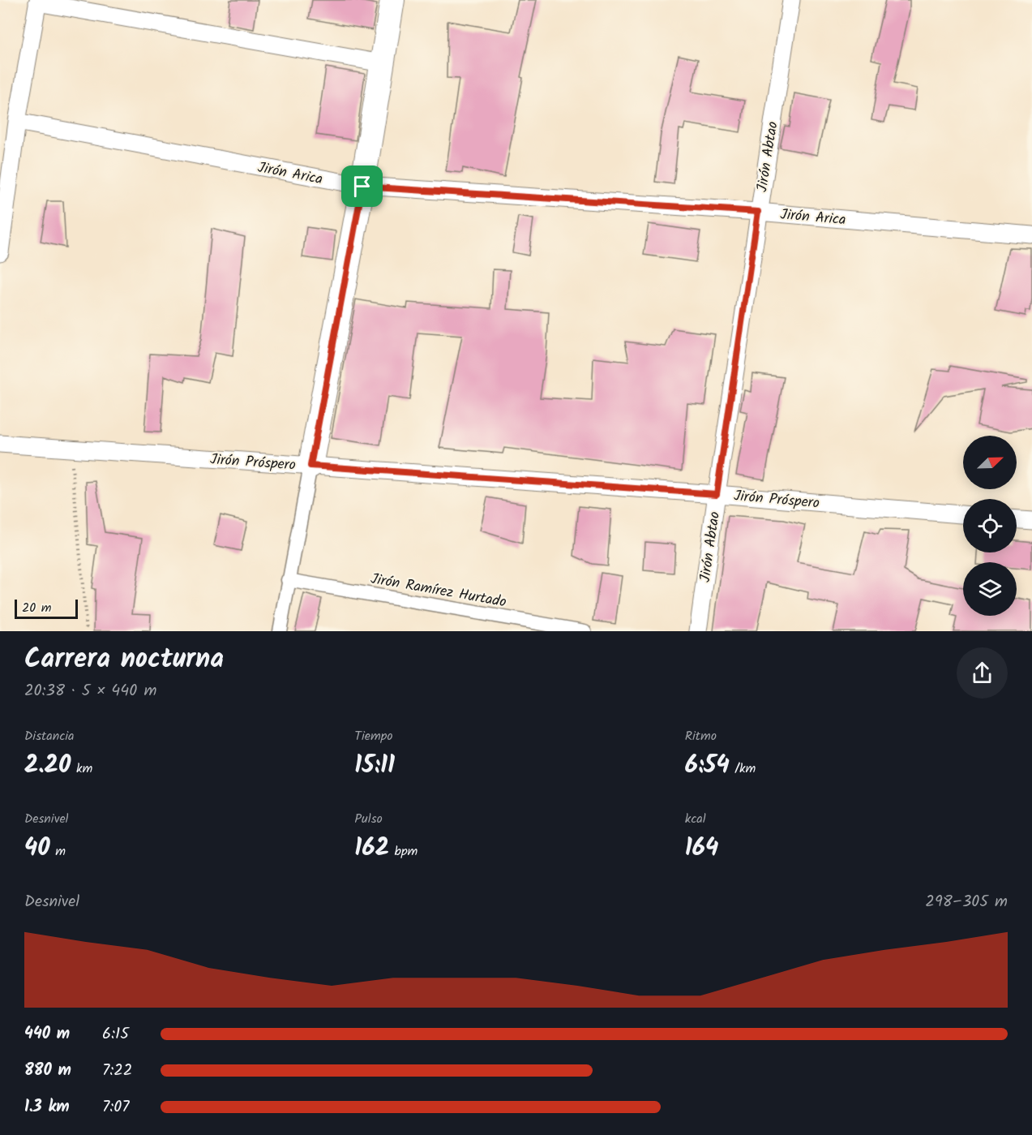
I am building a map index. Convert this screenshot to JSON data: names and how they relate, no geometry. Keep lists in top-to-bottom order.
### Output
{
  "streets": {
    "street": [
      "Jirón Abtao",
      "Jirón Arica",
      "Jirón Próspero",
      "Jirón Ramírez Hurtado"
    ]
  },
  "crossings": [
    ["Jirón Abtao", "Jirón Arica"],
    ["Jirón Abtao", "Jirón Próspero"]
  ],
  "scale_bar": "20 m",
  "north": "top right",
  "page": {
    "scale": "20 m",
    "heading": ["Carrera nocturna", "20:38 · 5 × 440 m"],
    "stats": [
      ["Distancia", "2.20 km"],
      ["Tiempo", "15:11"],
      ["Ritmo", "6:54 /km"],
      ["Desnivel", "40 m"],
      ["Pulso", "162 bpm"],
      ["kcal", "164"]
    ],
    "chart": ["Desnivel", "298–305 m"],
    "list": [
      {
        "name": "440 m",
        "note": "6:15"
      },
      {
        "name": "880 m",
        "note": "7:22"
      },
      {
        "name": "1.3 km",
        "note": "7:07"
      }
    ]
  }
}
